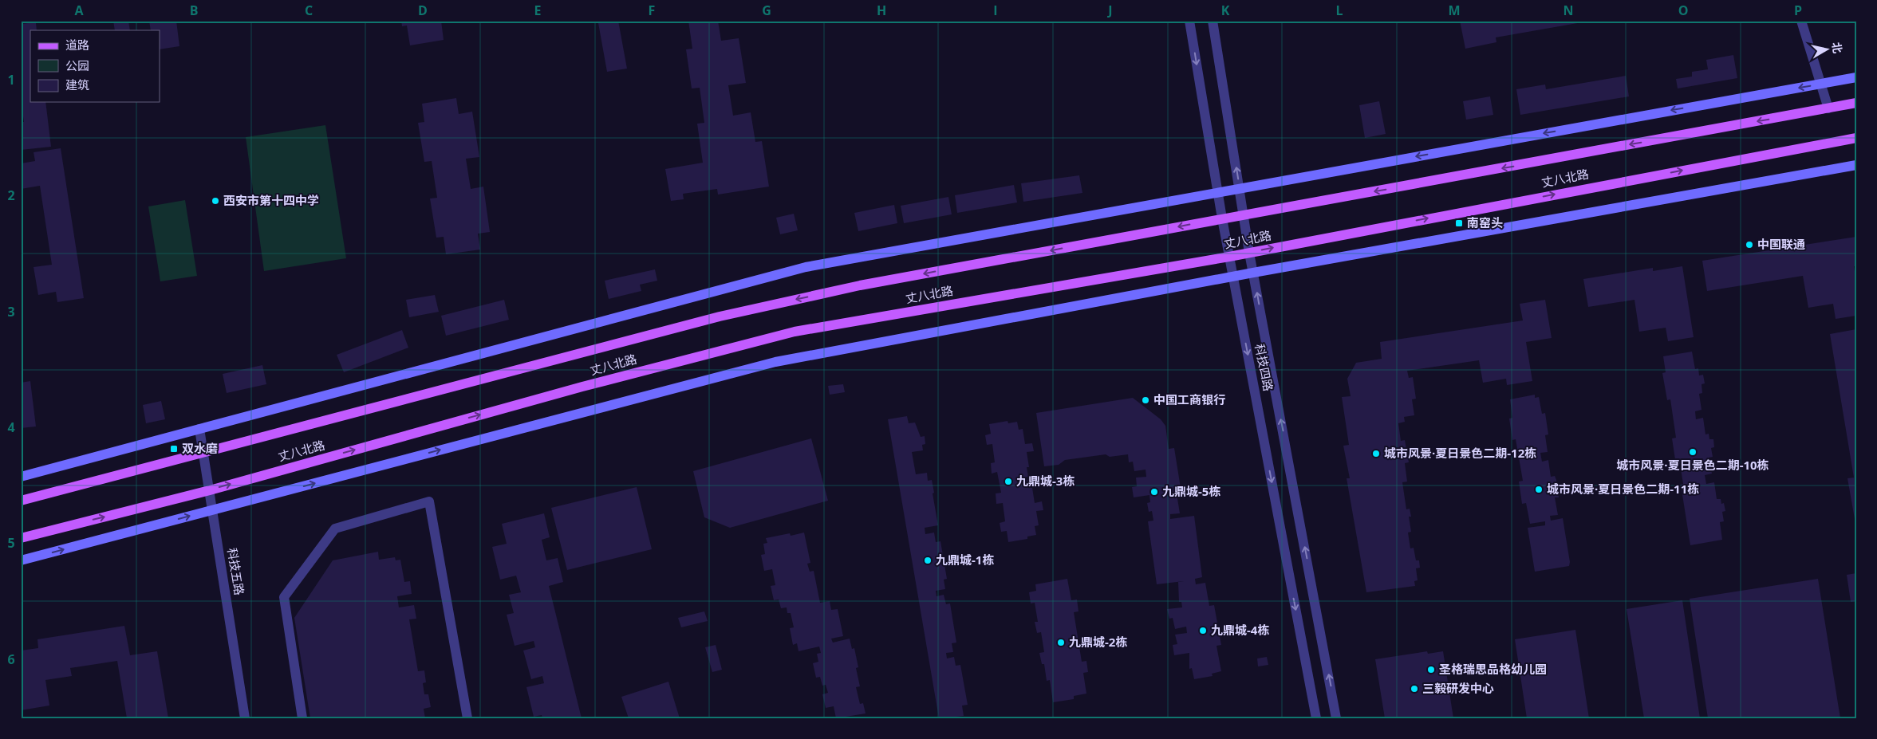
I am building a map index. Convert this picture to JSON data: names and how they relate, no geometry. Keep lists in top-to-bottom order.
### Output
{
  "streets": {
    "main road": ["丈八北路"],
    "street": ["科技四路", "科技五路"]
  },
  "crossings": [
    ["丈八北路", "科技四路"],
    ["丈八北路", "科技五路"]
  ],
  "places": {
    "other": [
      "西安市第十四中学",
      "中国联通",
      "中国工商银行",
      "城市风景·夏日景色二期-10栋",
      "城市风景·夏日景色二期-12栋",
      "九鼎城-3栋",
      "城市风景·夏日景色二期-11栋",
      "九鼎城-5栋",
      "九鼎城-1栋",
      "九鼎城-4栋",
      "九鼎城-2栋",
      "圣格瑞思品格幼儿园",
      "三毅研发中心"
    ],
    "transit": ["南窑头", "双水磨"]
  },
  "legend": ["道路", "公园", "建筑"],
  "north": "right",
  "grid": {
    "columns": [
      "A",
      "B",
      "C",
      "D",
      "E",
      "F",
      "G",
      "H",
      "I",
      "J",
      "K",
      "L",
      "M",
      "N",
      "O",
      "P"
    ],
    "rows": [
      "1",
      "2",
      "3",
      "4",
      "5",
      "6"
    ]
  }
}
